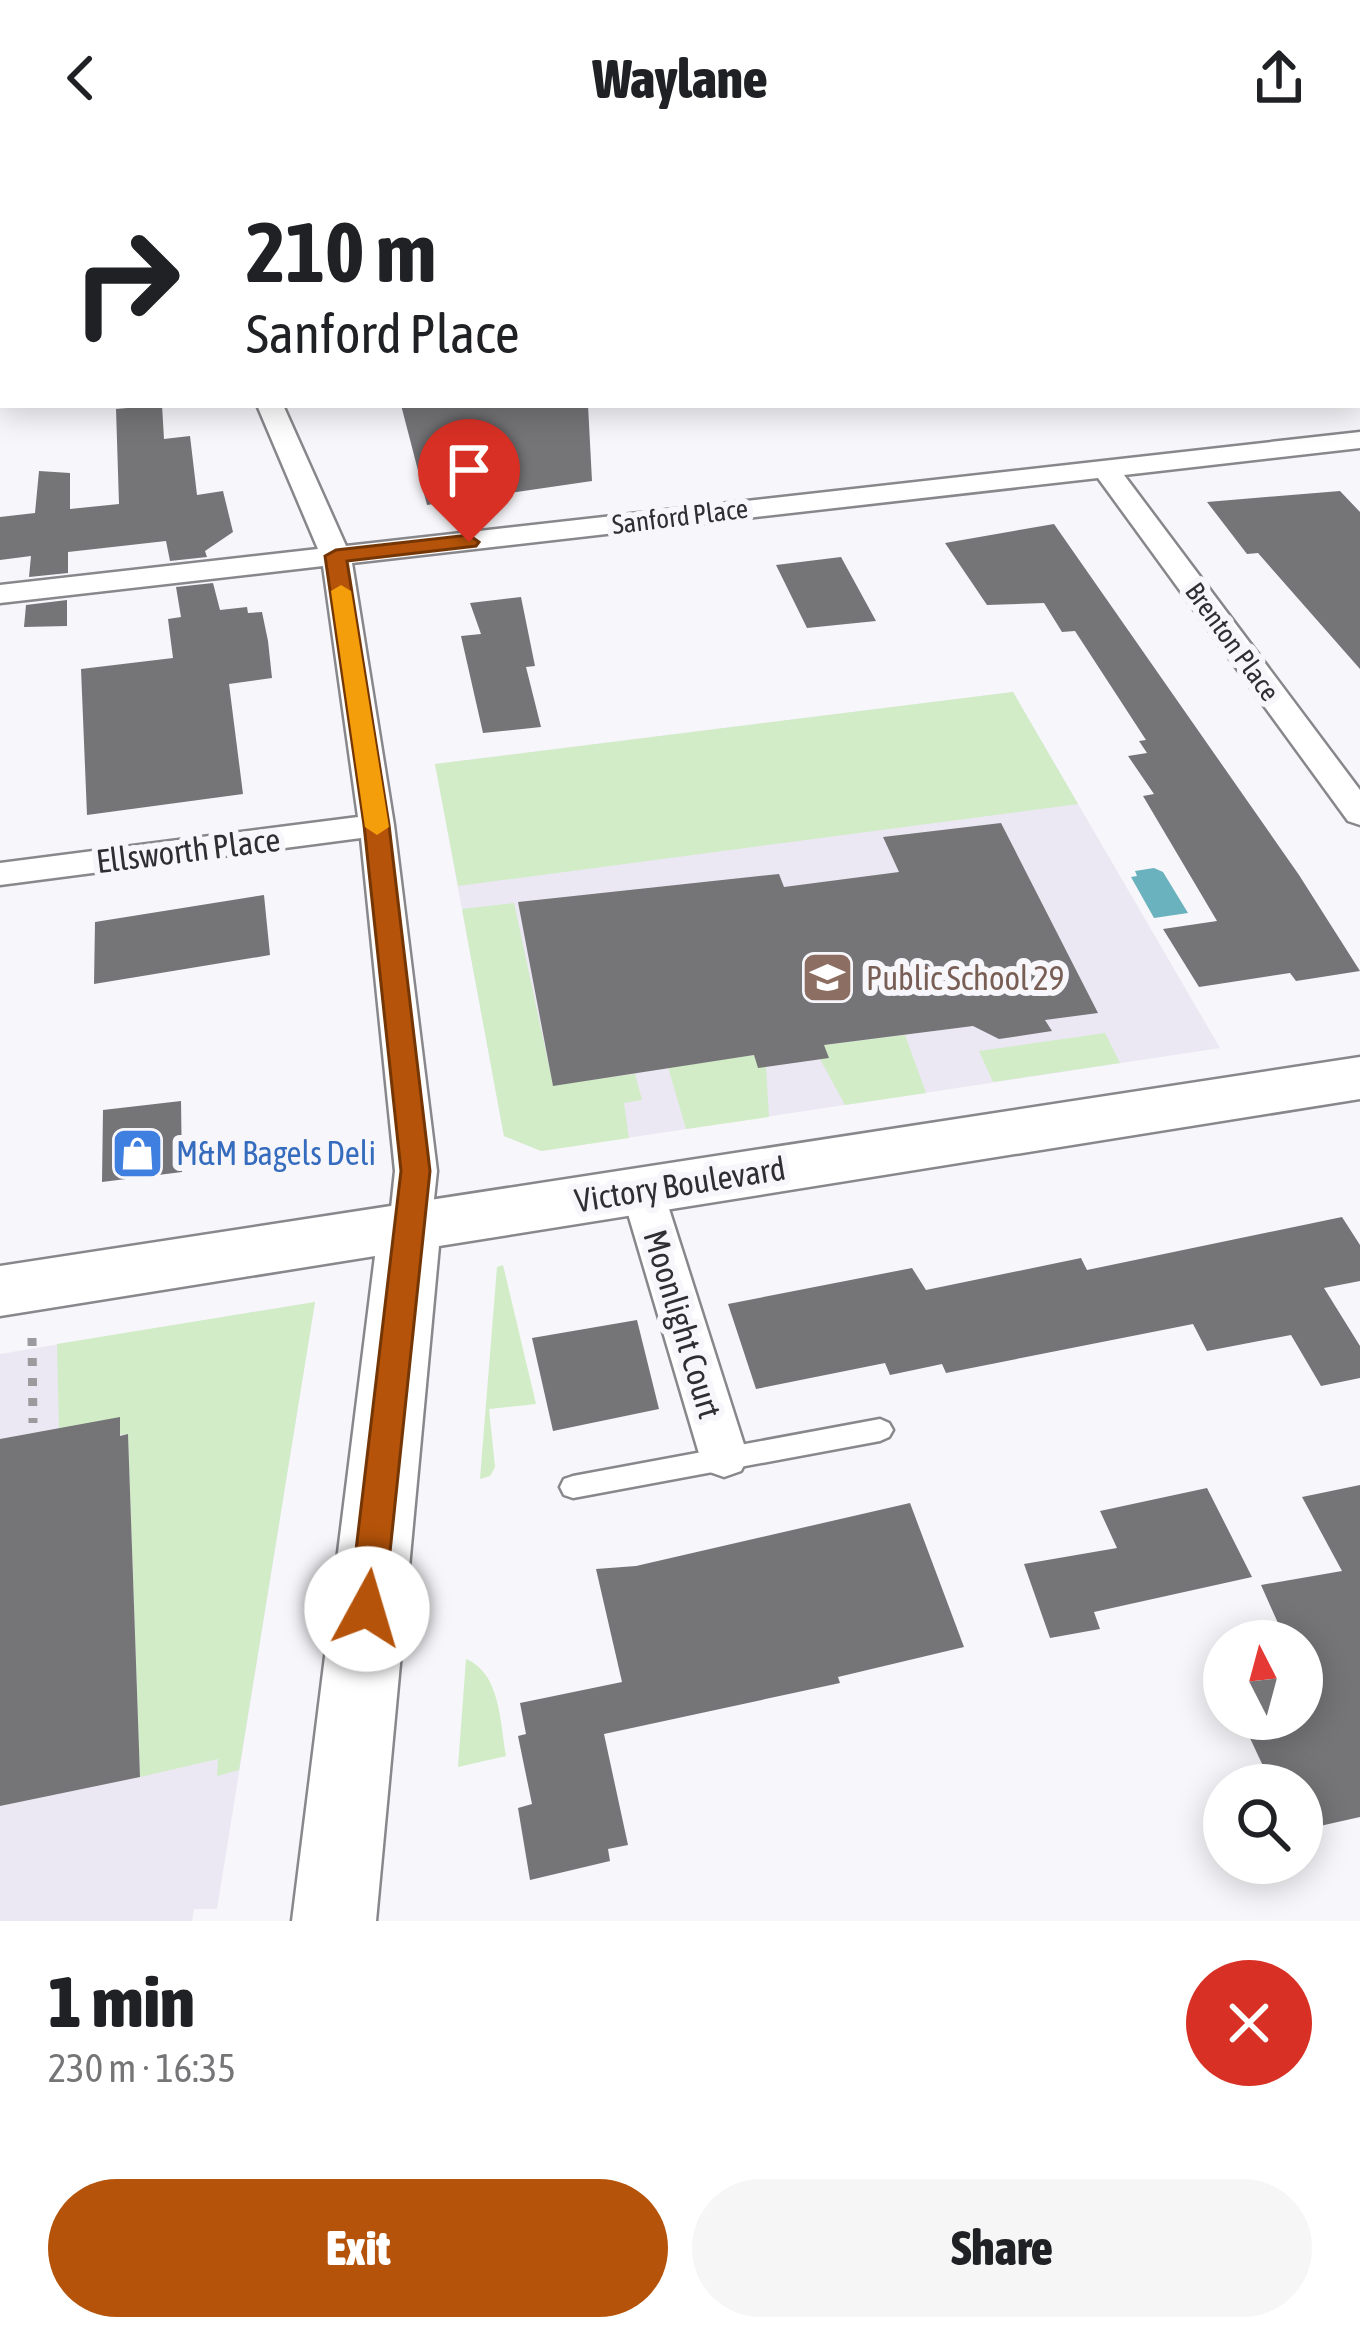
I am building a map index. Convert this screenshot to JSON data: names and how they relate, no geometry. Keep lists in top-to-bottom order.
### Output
{
  "streets": {
    "main road": ["Victory Boulevard"],
    "street": [
      "Sanford Place",
      "Brenton Place",
      "Ellsworth Place",
      "Moonlight Court"
    ]
  },
  "crossings": [
    ["Sanford Place", "Brenton Place"],
    ["Victory Boulevard", "Moonlight Court"]
  ],
  "places": {
    "school or university": ["Public School 29"],
    "shop": ["M&M Bagels Deli"]
  },
  "north": "top",
  "page": {
    "header": "Waylane",
    "turn": ["210 m", "Sanford Place"],
    "heading": ["1 min", "230 m · 16:35"],
    "buttons": ["Exit", "Share"]
  }
}
